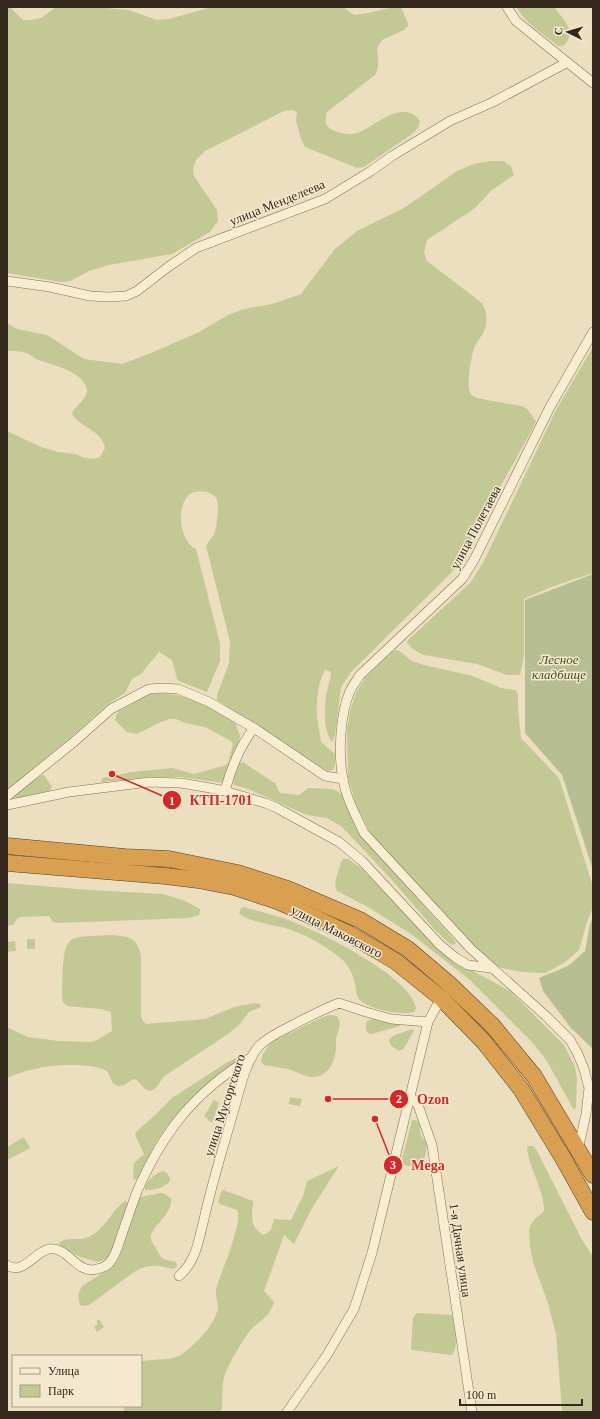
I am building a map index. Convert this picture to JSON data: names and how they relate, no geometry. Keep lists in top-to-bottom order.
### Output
{
  "streets": {
    "highway": ["улица Маковского"],
    "street": [
      "улица Менделеева",
      "улица Полетаева",
      "улица Мусоргского",
      "1-я Дачная улица"
    ]
  },
  "parks": ["Лесное кладбище"],
  "places": ["КТП-1701", "Ozon", "Mega"],
  "legend": ["Улица", "Парк"],
  "scale_bar": "100 m",
  "north": "left"
}
